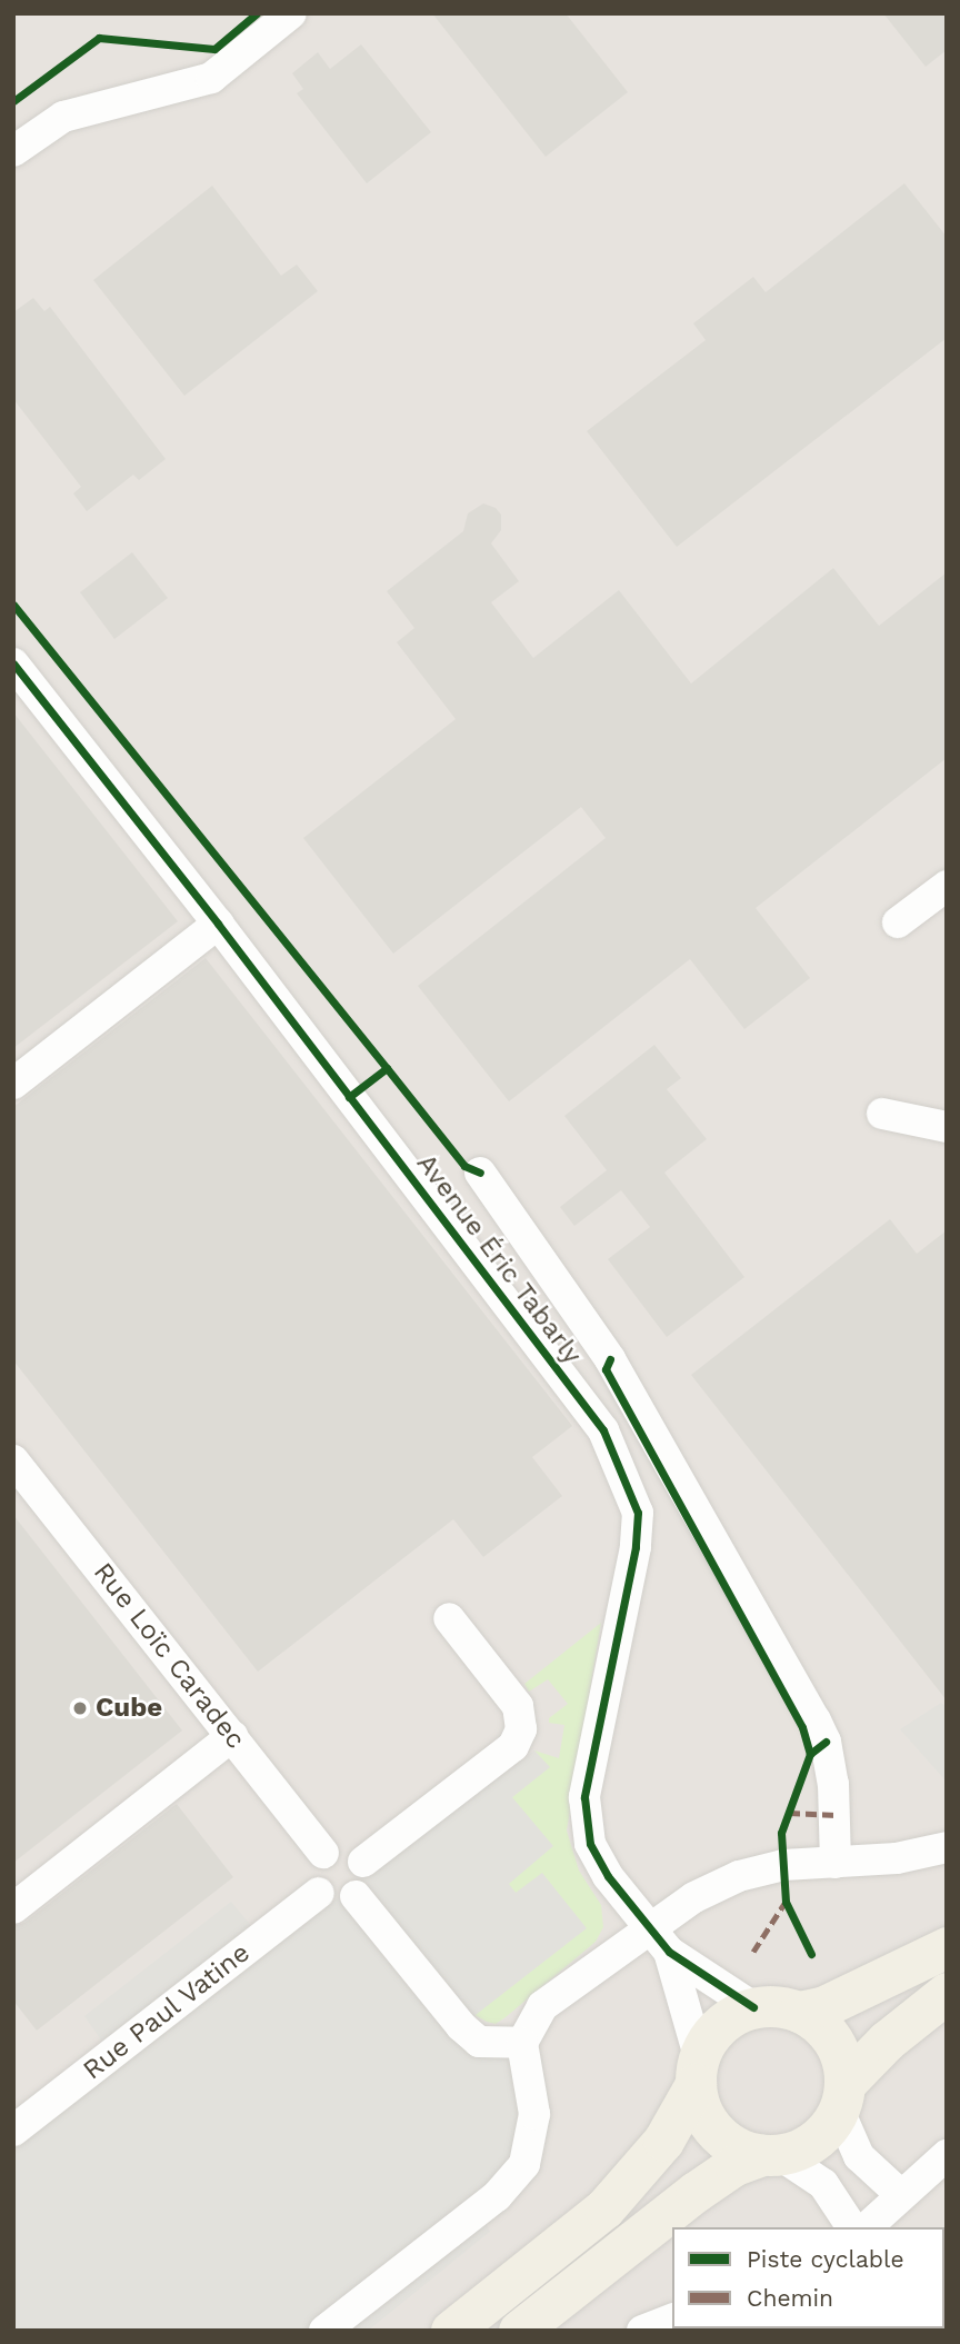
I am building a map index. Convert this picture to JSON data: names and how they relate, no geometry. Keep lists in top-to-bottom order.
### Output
{
  "streets": {
    "street": ["Avenue Éric Tabarly", "Rue Loïc Caradec", "Rue Paul Vatine"]
  },
  "crossings": [
    ["Rue Loïc Caradec", "Rue Paul Vatine"]
  ],
  "places": ["Cube"],
  "legend": ["Piste cyclable", "Chemin"]
}
